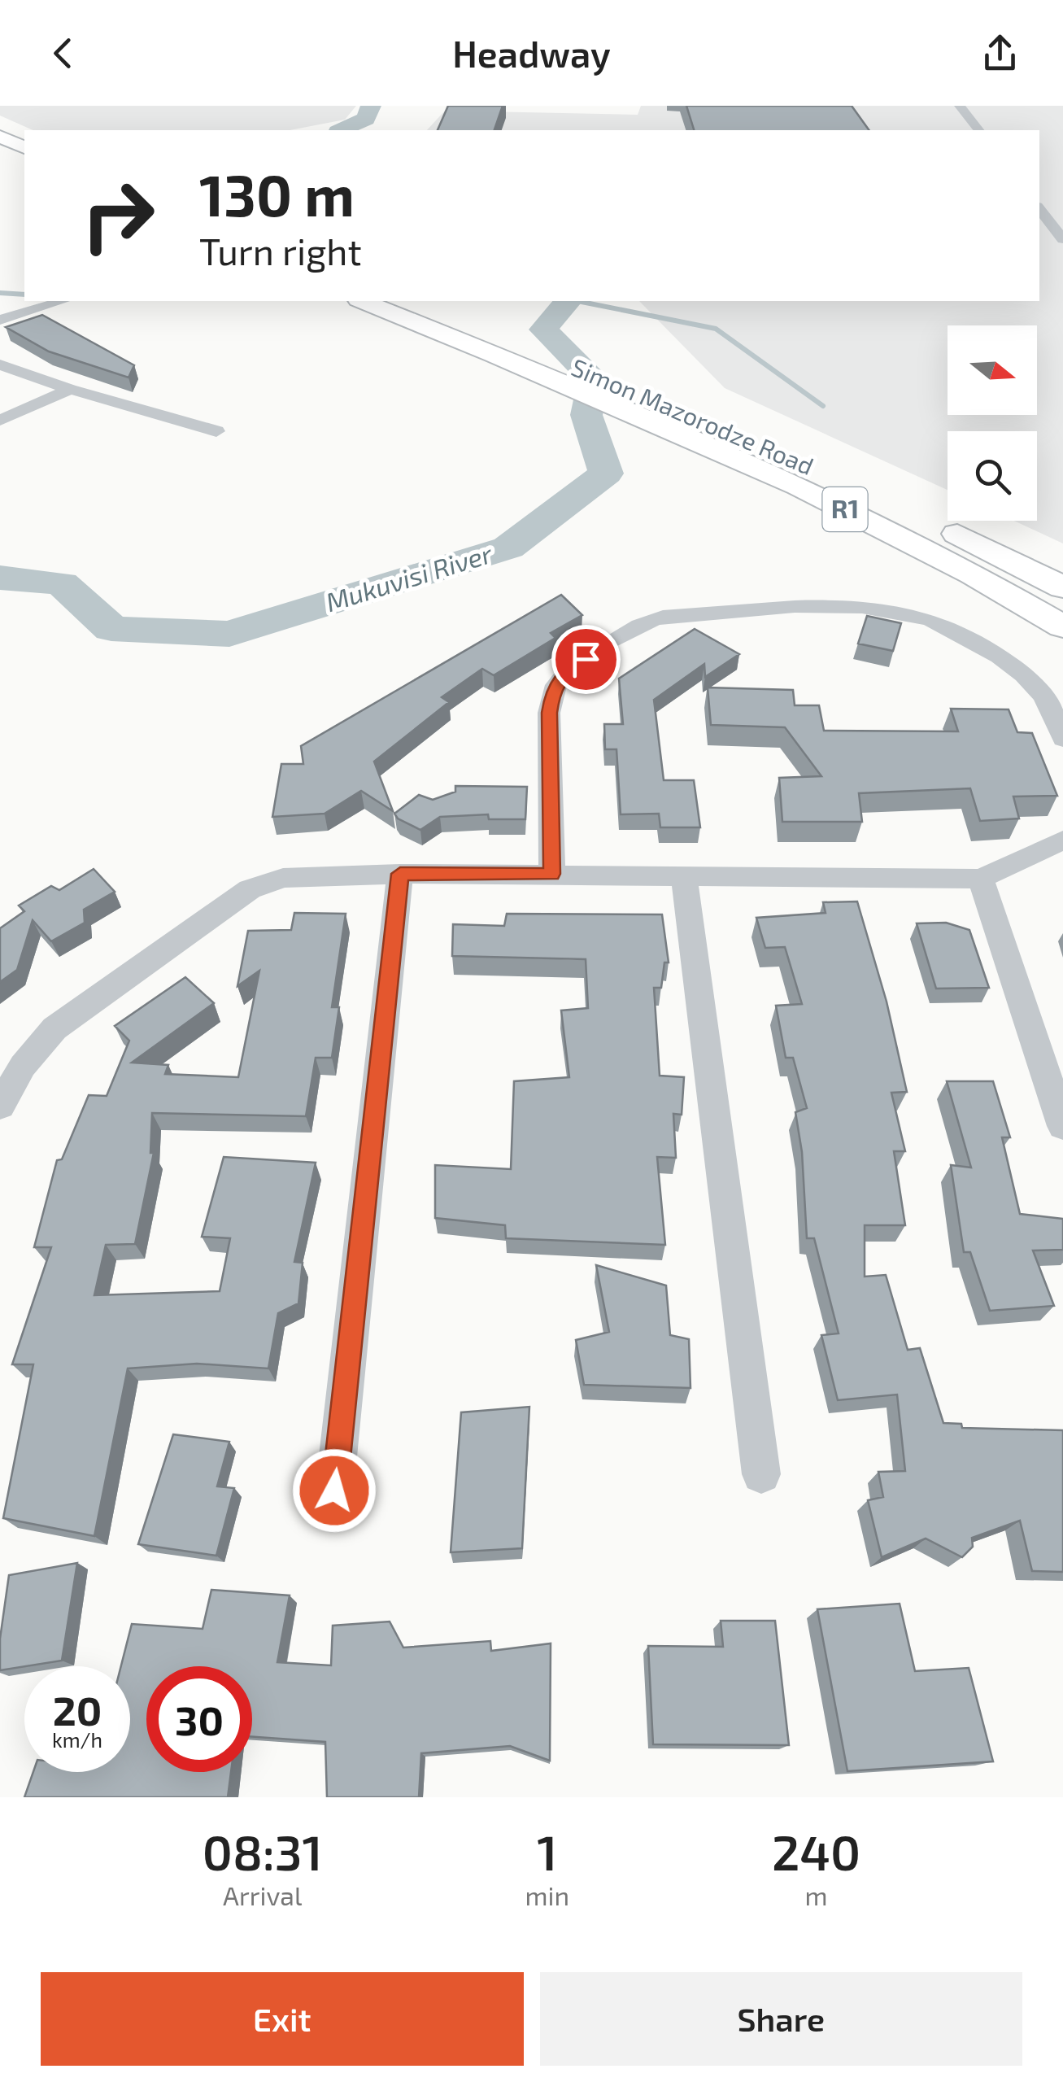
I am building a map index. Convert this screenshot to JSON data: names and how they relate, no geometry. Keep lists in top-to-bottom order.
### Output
{
  "streets": {
    "highway": ["Simon Mazorodze Road", "R1"]
  },
  "crossings": [
    ["Simon Mazorodze Road", "R1"]
  ],
  "water": ["Mukuvisi River"],
  "north": "right",
  "page": {
    "header": "Headway",
    "turn": ["130 m", "Turn right"],
    "speed": "20 km/h",
    "limit": "30",
    "eta": [
      "08:31",
      "Arrival",
      "1",
      "min",
      "240",
      "m"
    ],
    "buttons": ["Exit", "Share"]
  }
}
